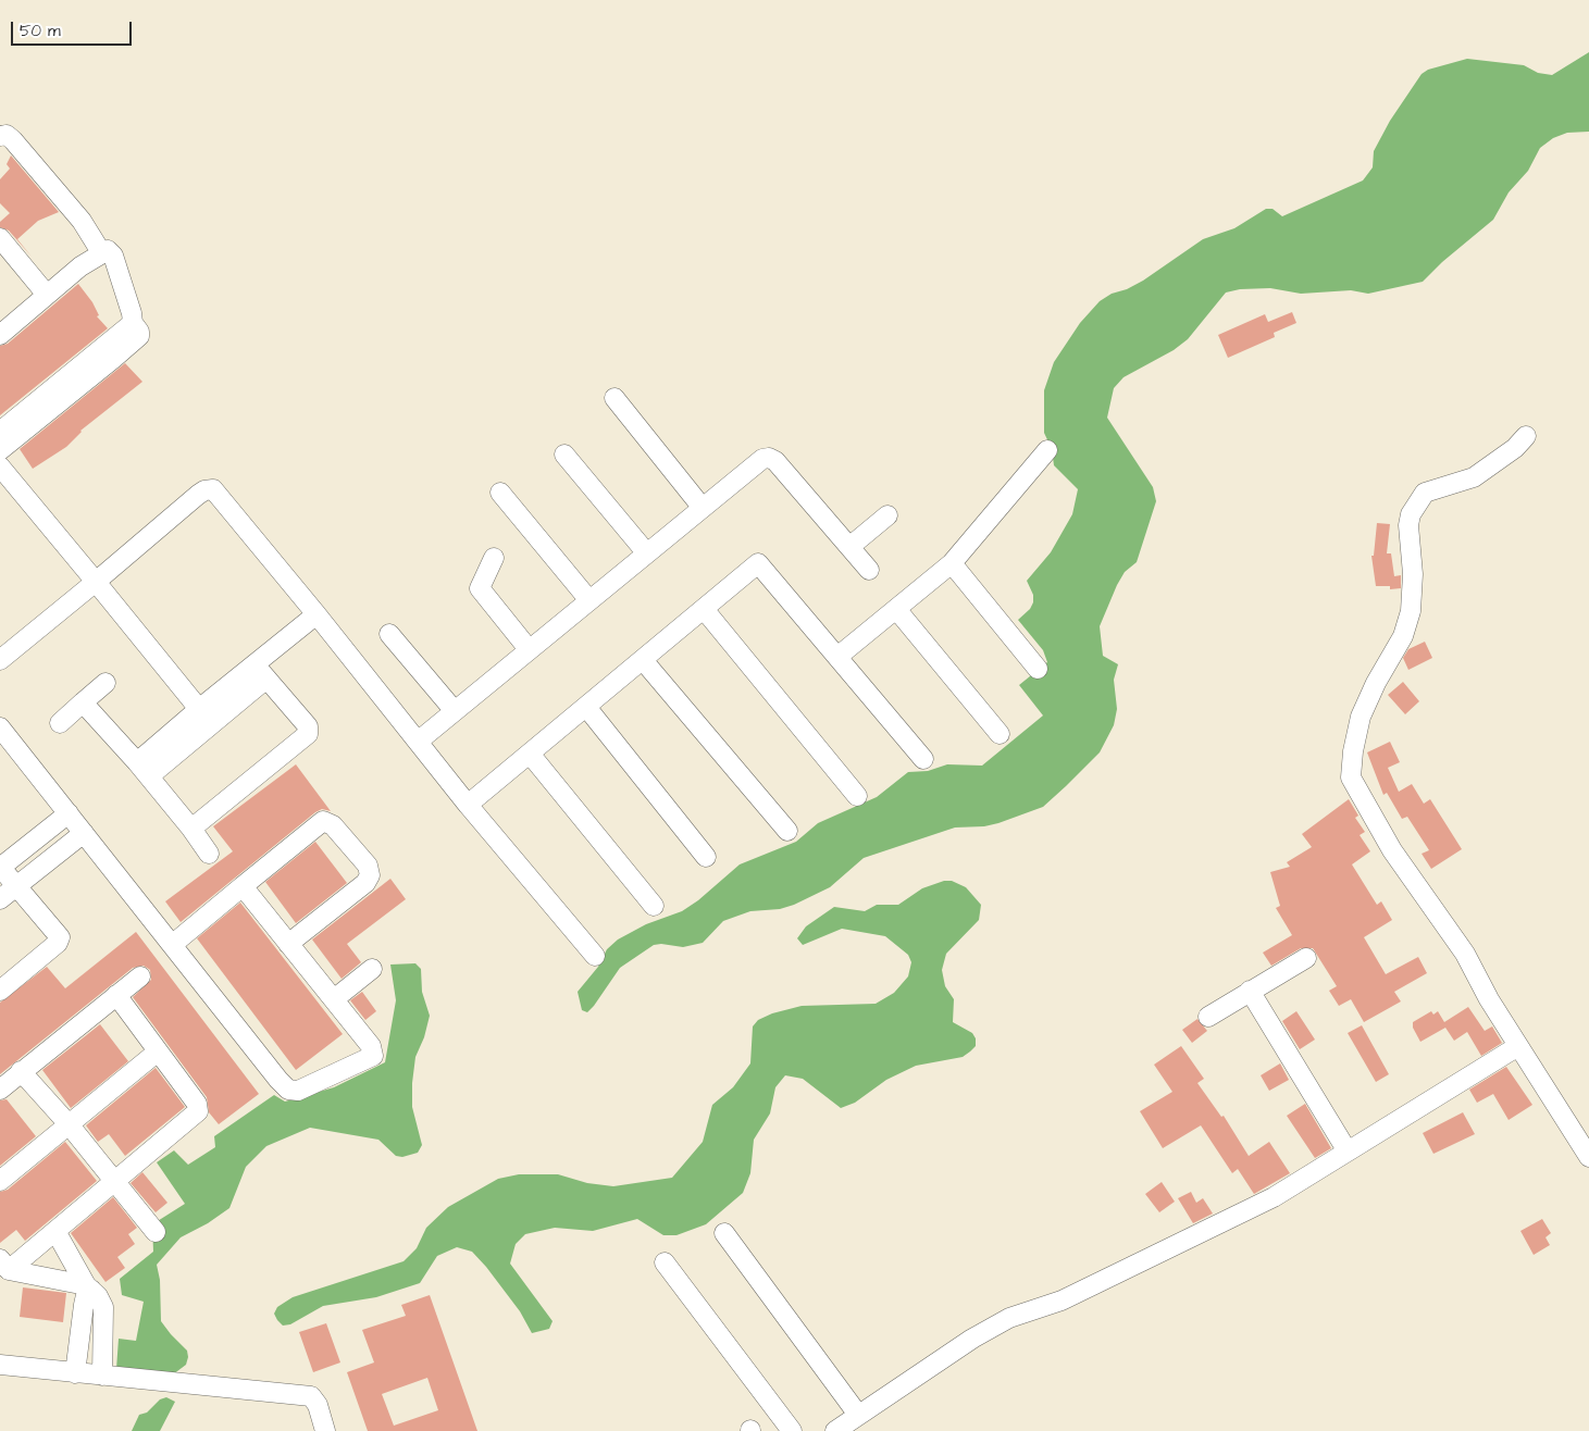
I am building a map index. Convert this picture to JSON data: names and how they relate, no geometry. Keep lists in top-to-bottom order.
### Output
{
  "scale_bar": "50 m"
}
